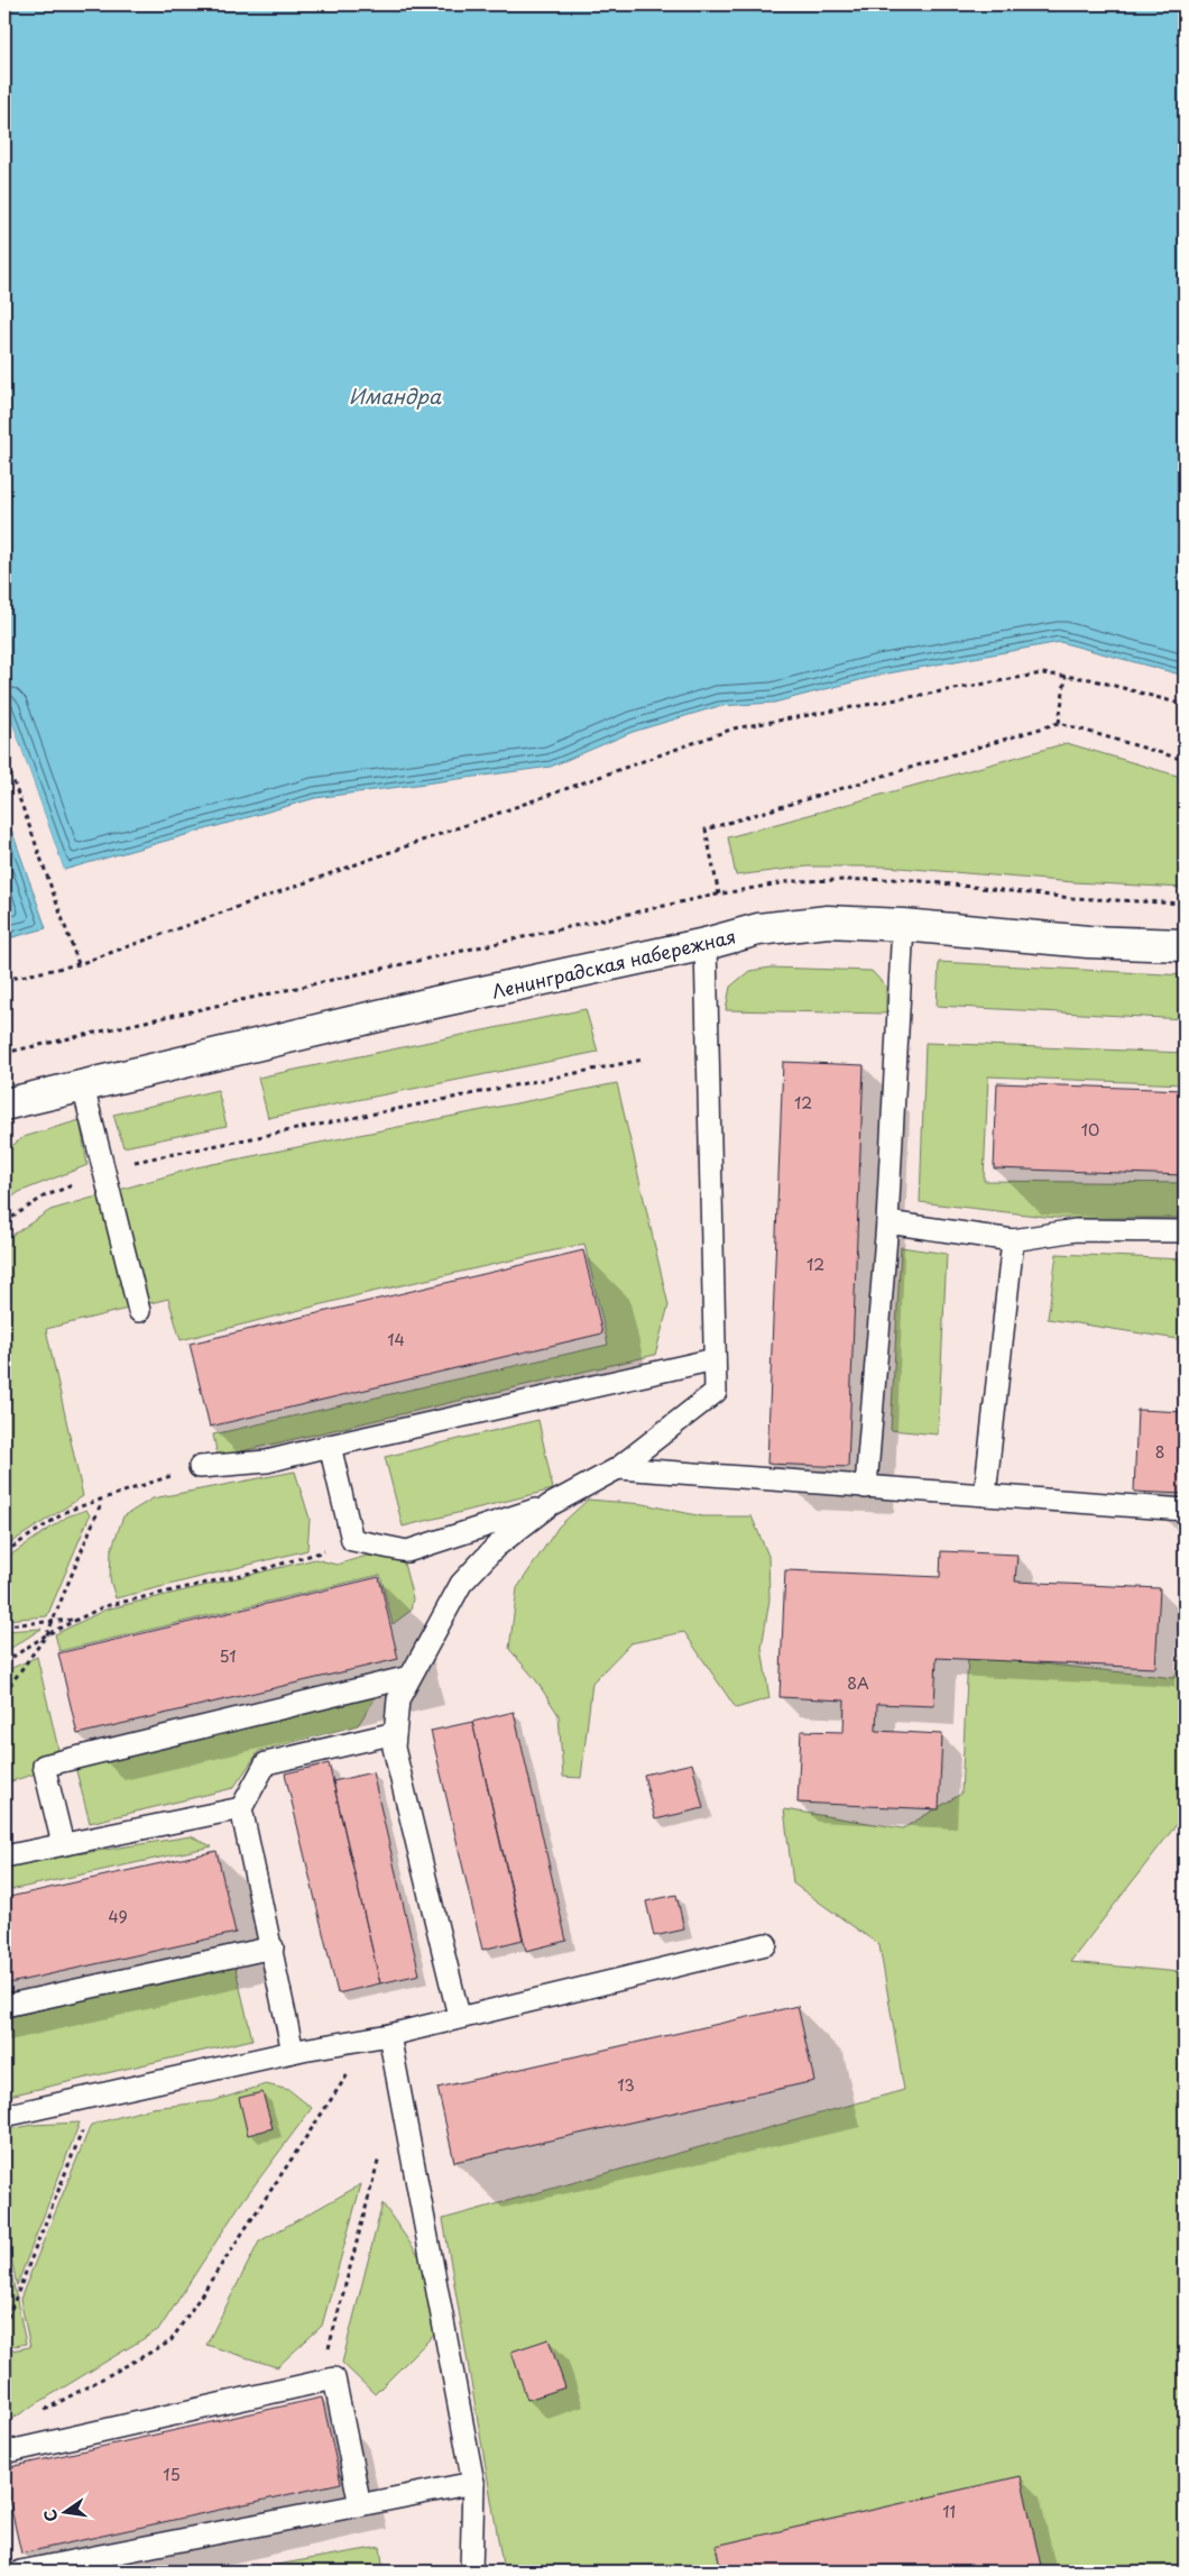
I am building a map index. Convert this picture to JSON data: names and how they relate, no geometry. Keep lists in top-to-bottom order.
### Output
{
  "streets": {
    "main road": ["Ленинградская набережная"]
  },
  "water": ["Имандра"],
  "house_numbers": [
    "12",
    "10",
    "12",
    "14",
    "8",
    "51",
    "8А",
    "49",
    "13",
    "15",
    "11"
  ],
  "north": "left"
}
